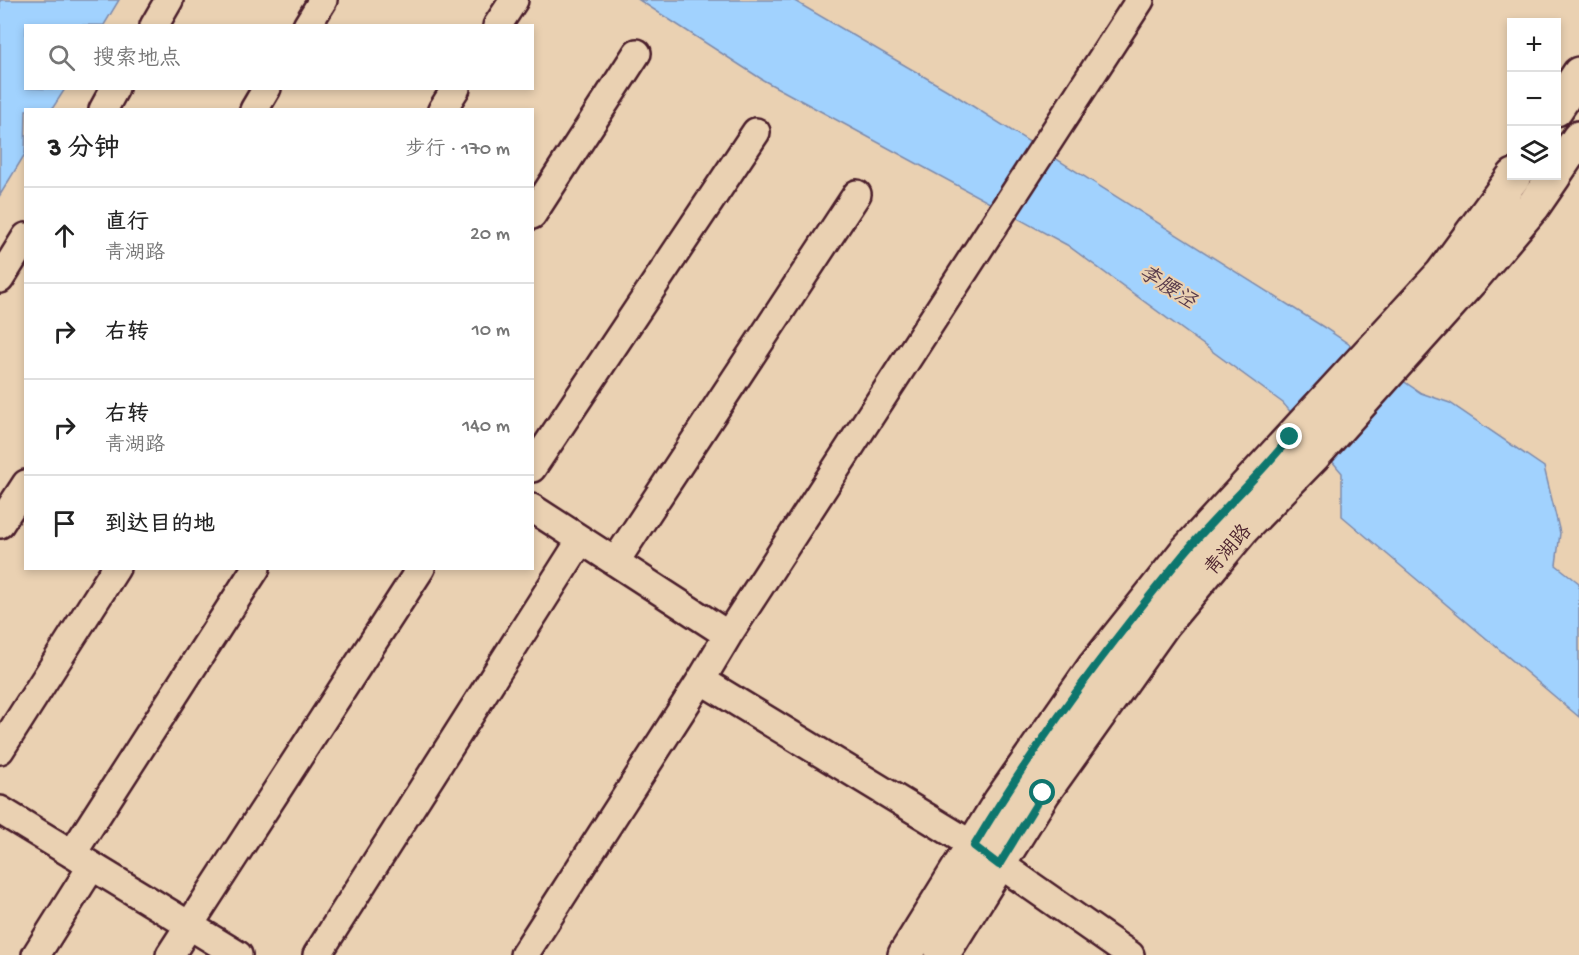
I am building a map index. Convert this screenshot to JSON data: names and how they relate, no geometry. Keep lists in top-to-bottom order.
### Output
{
  "streets": {
    "main road": ["青湖路"]
  },
  "water": ["李腰泾"],
  "page": {
    "map_buttons": ["+", "−"],
    "search": "搜索地点",
    "heading": ["3 分钟", "步行 · 170 m"],
    "list": [
      ["直行", "青湖路", "20 m"],
      ["右转", "10 m"],
      ["右转", "青湖路", "140 m"],
      "到达目的地"
    ]
  }
}
